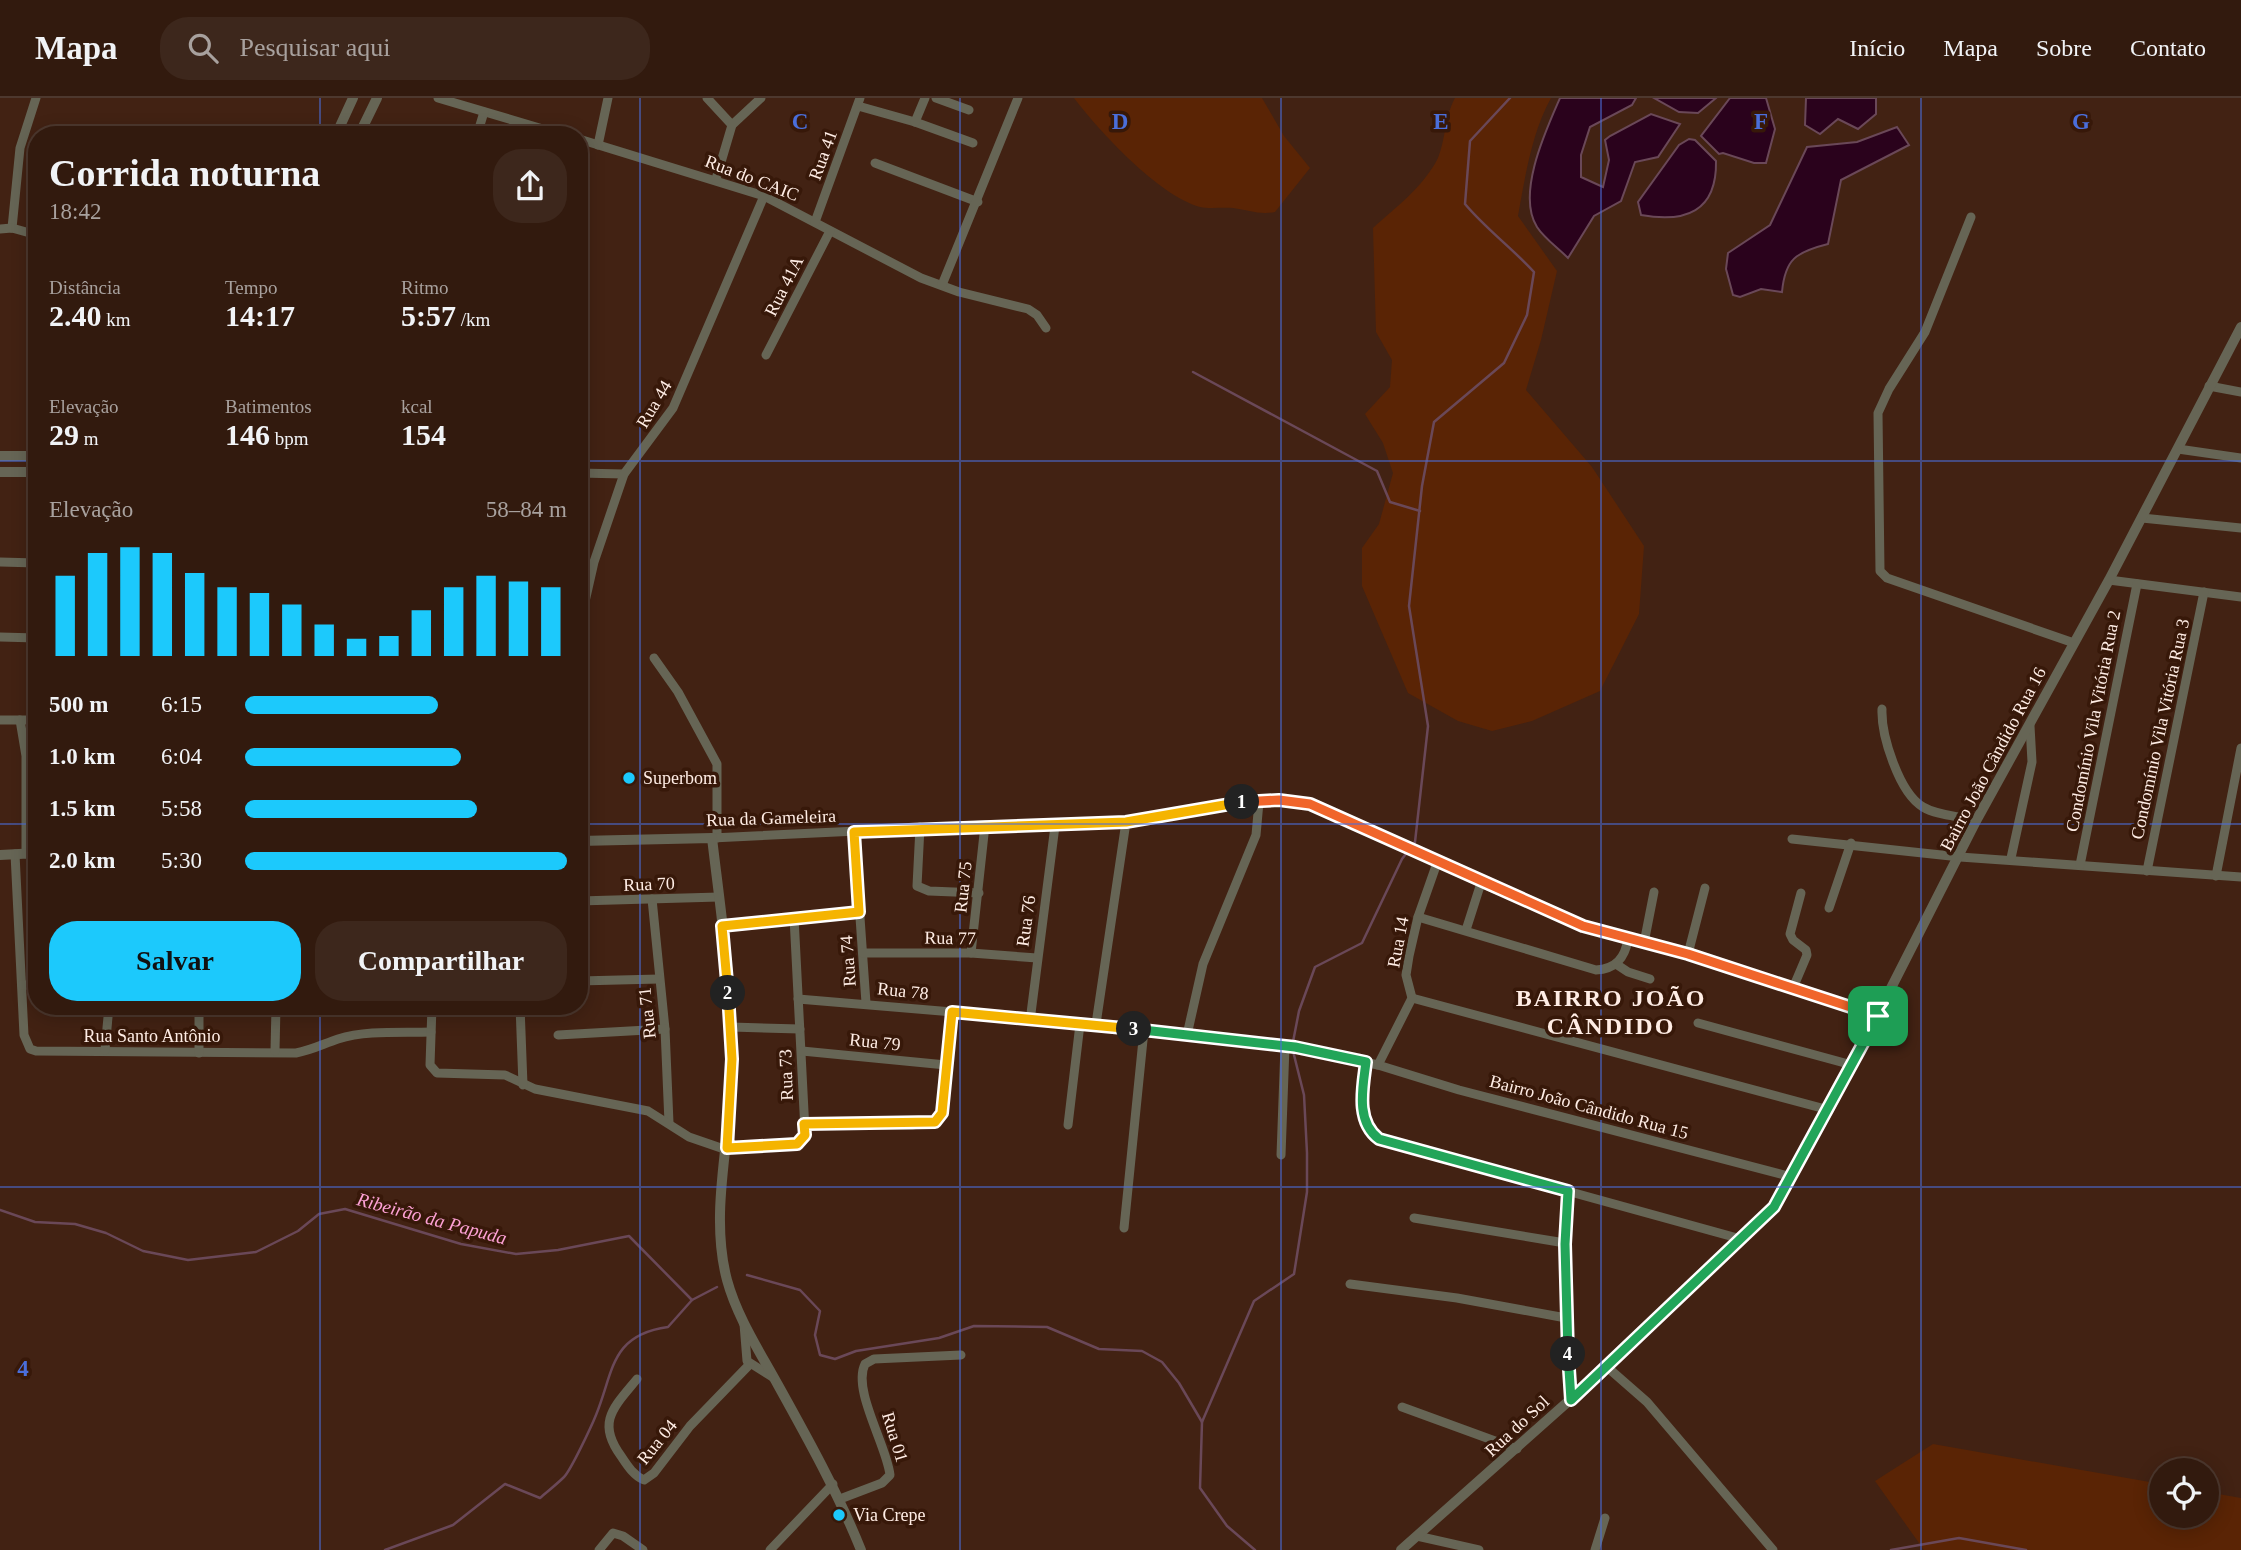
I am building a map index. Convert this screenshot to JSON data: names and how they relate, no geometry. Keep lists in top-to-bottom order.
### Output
{
  "streets": {
    "street": [
      "Rua 41",
      "Rua do CAIC",
      "Rua 41A",
      "Rua 44",
      "Condomínio Vila Vitória Rua 2",
      "Condomínio Vila Vitória Rua 3",
      "Bairro João Cândido Rua 16",
      "Rua da Gameleira",
      "Rua 70",
      "Rua 75",
      "Rua 76",
      "Rua 77",
      "Rua 14",
      "Rua 74",
      "Rua 78",
      "Rua 71",
      "Rua Santo Antônio",
      "Rua 79",
      "Rua 73",
      "Bairro João Cândido Rua 15",
      "Rua do Sol",
      "Rua 01",
      "Rua 04"
    ]
  },
  "crossings": [
    ["Rua 41", "Rua do CAIC"],
    ["Rua do CAIC", "Rua 41A"],
    ["Rua do CAIC", "Rua 44"],
    ["Bairro João Cândido Rua 16", "Rua da Gameleira"],
    ["Bairro João Cândido Rua 16", "Bairro João Cândido Rua 15"],
    ["Bairro João Cândido Rua 16", "Rua do Sol"],
    ["Rua da Gameleira", "Rua 75"],
    ["Rua da Gameleira", "Rua 76"],
    ["Rua da Gameleira", "Rua 14"],
    ["Rua da Gameleira", "Rua 74"],
    ["Rua 70", "Rua 71"],
    ["Rua 75", "Rua 77"],
    ["Rua 76", "Rua 77"],
    ["Rua 76", "Rua 78"],
    ["Rua 77", "Rua 74"],
    ["Rua 74", "Rua 78"],
    ["Rua 78", "Rua 73"],
    ["Rua 78", "Bairro João Cândido Rua 15"],
    ["Rua 79", "Rua 73"]
  ],
  "districts": ["BAIRRO JOÃO CÂNDIDO"],
  "water": ["Ribeirão da Papuda"],
  "places": ["Superbom", "Via Crepe"],
  "page": {
    "header": "Mapa",
    "search": "Pesquisar aqui",
    "nav": [
      "Início",
      "Mapa",
      "Sobre",
      "Contato"
    ],
    "heading": ["Corrida noturna", "18:42"],
    "stats": [
      ["Distância", "2.40 km"],
      ["Tempo", "14:17"],
      ["Ritmo", "5:57 /km"],
      ["Elevação", "29 m"],
      ["Batimentos", "146 bpm"],
      ["kcal", "154"]
    ],
    "chart": ["Elevação", "58–84 m"],
    "list": [
      {
        "name": "500 m",
        "note": "6:15"
      },
      {
        "name": "1.0 km",
        "note": "6:04"
      },
      {
        "name": "1.5 km",
        "note": "5:58"
      },
      {
        "name": "2.0 km",
        "note": "5:30"
      }
    ],
    "pins": [
      "1",
      "2",
      "3",
      "4"
    ],
    "buttons": ["Salvar", "Compartilhar"]
  },
  "grid": {
    "columns": [
      "C",
      "D",
      "E",
      "F",
      "G"
    ],
    "rows": ["4"]
  }
}
